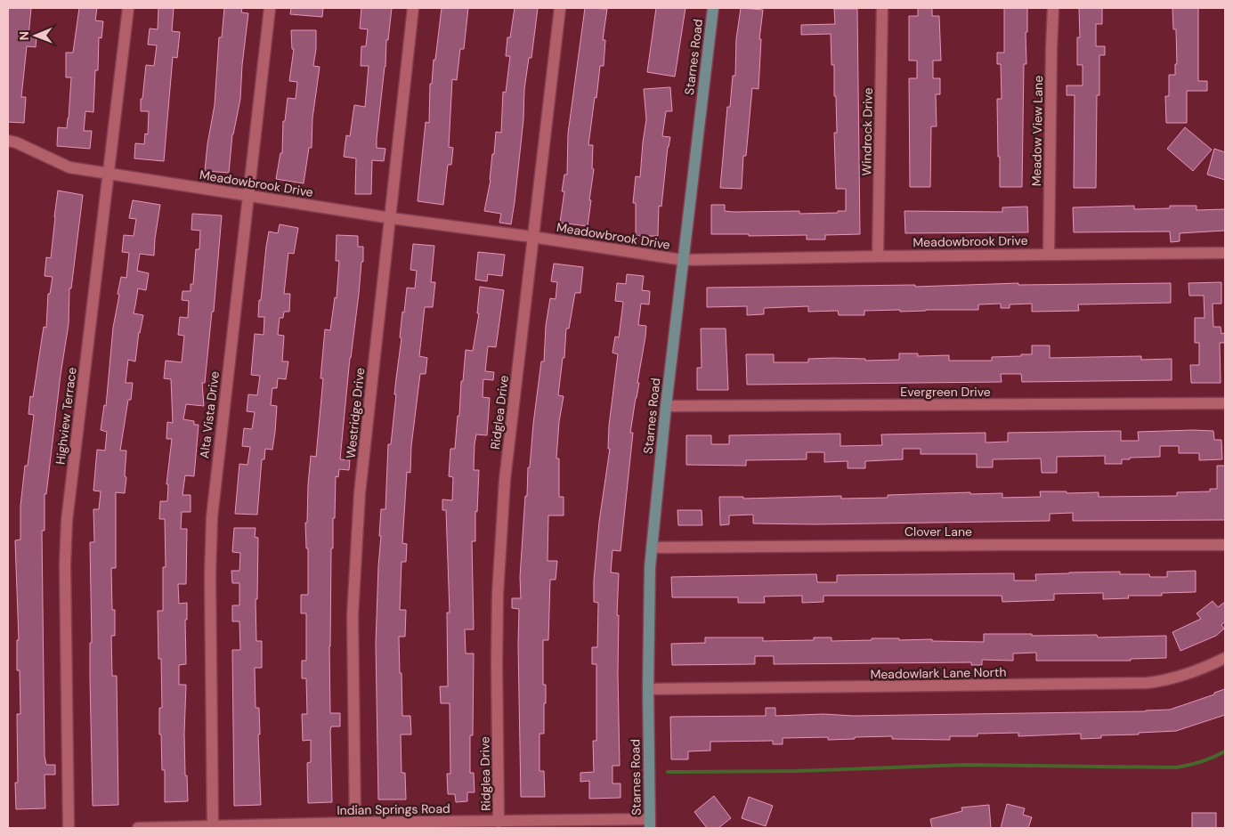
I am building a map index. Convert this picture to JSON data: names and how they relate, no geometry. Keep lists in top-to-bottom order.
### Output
{
  "streets": {
    "main road": ["Starnes Road"],
    "street": [
      "Meadow View Lane",
      "Windrock Drive",
      "Meadowbrook Drive",
      "Evergreen Drive",
      "Ridglea Drive",
      "Westridge Drive",
      "Alta Vista Drive",
      "Highview Terrace",
      "Clover Lane",
      "Meadowlark Lane North",
      "Indian Springs Road"
    ]
  },
  "crossings": [
    ["Starnes Road", "Meadowbrook Drive"],
    ["Starnes Road", "Evergreen Drive"],
    ["Starnes Road", "Clover Lane"],
    ["Starnes Road", "Meadowlark Lane North"],
    ["Starnes Road", "Indian Springs Road"],
    ["Meadow View Lane", "Meadowbrook Drive"],
    ["Windrock Drive", "Meadowbrook Drive"],
    ["Meadowbrook Drive", "Ridglea Drive"],
    ["Meadowbrook Drive", "Westridge Drive"],
    ["Meadowbrook Drive", "Alta Vista Drive"],
    ["Meadowbrook Drive", "Highview Terrace"],
    ["Ridglea Drive", "Indian Springs Road"],
    ["Westridge Drive", "Indian Springs Road"],
    ["Alta Vista Drive", "Indian Springs Road"]
  ],
  "north": "left"
}
